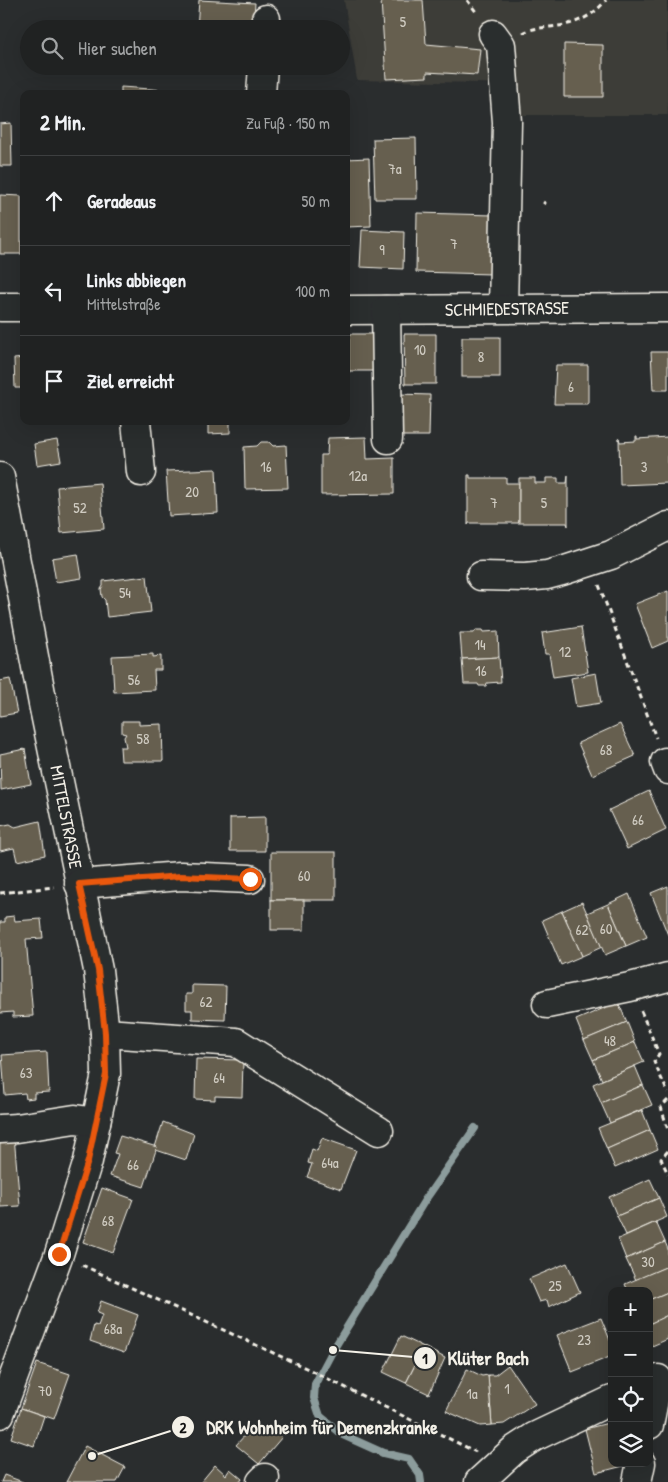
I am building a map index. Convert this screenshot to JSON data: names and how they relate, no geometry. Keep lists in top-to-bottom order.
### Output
{
  "streets": {
    "street": ["SCHMIEDESTRASSE", "MITTELSTRASSE"]
  },
  "places": ["Klüter Bach", "DRK Wohnheim für Demenzkranke"],
  "house_numbers": [
    "5",
    "7a",
    "7",
    "9",
    "10",
    "8",
    "6",
    "16",
    "3",
    "12a",
    "20",
    "7",
    "5",
    "52",
    "54",
    "14",
    "12",
    "16",
    "56",
    "58",
    "68",
    "66",
    "60",
    "60",
    "62",
    "62",
    "48",
    "63",
    "64",
    "64a",
    "66",
    "68",
    "30",
    "25",
    "68a",
    "23",
    "1",
    "70",
    "1a"
  ],
  "page": {
    "search": "Hier suchen",
    "heading": ["2 Min.", "Zu Fuß · 150 m"],
    "list": [
      ["Geradeaus", "50 m"],
      ["Links abbiegen", "Mittelstraße", "100 m"],
      "Ziel erreicht"
    ],
    "map_buttons": ["+", "−"]
  }
}
